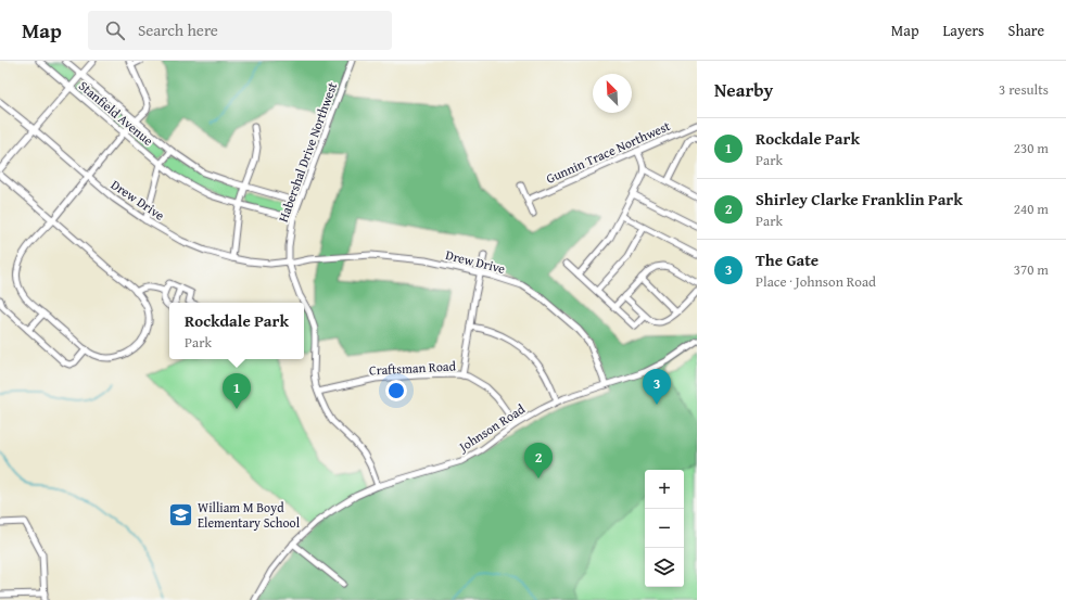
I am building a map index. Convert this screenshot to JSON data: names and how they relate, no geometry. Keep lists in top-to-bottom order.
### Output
{
  "streets": {
    "street": [
      "Stanfield Avenue",
      "Habershal Drive Northwest",
      "Gunnin Trace Northwest",
      "Drew Drive",
      "Craftsman Road",
      "Johnson Road"
    ]
  },
  "crossings": [
    ["Stanfield Avenue", "Habershal Drive Northwest"],
    ["Habershal Drive Northwest", "Drew Drive"],
    ["Habershal Drive Northwest", "Craftsman Road"],
    ["Habershal Drive Northwest", "Johnson Road"],
    ["Drew Drive", "Johnson Road"],
    ["Craftsman Road", "Johnson Road"]
  ],
  "places": {
    "school or university": ["William M Boyd Elementary School"]
  },
  "north": "top left",
  "page": {
    "header": "Map",
    "search": "Search here",
    "nav": ["Map", "Layers", "Share"],
    "heading": ["Nearby", "3 results"],
    "list": [
      {
        "mark": "1",
        "name": "Rockdale Park",
        "note": "Park",
        "value": "230 m"
      },
      {
        "mark": "2",
        "name": "Shirley Clarke Franklin Park",
        "note": "Park",
        "value": "240 m"
      },
      {
        "mark": "3",
        "name": "The Gate",
        "note": "Place · Johnson Road",
        "value": "370 m"
      }
    ],
    "popup": ["Rockdale Park", "Park"],
    "pins": ["3", "1", "2"],
    "map_buttons": ["+", "−"]
  }
}
